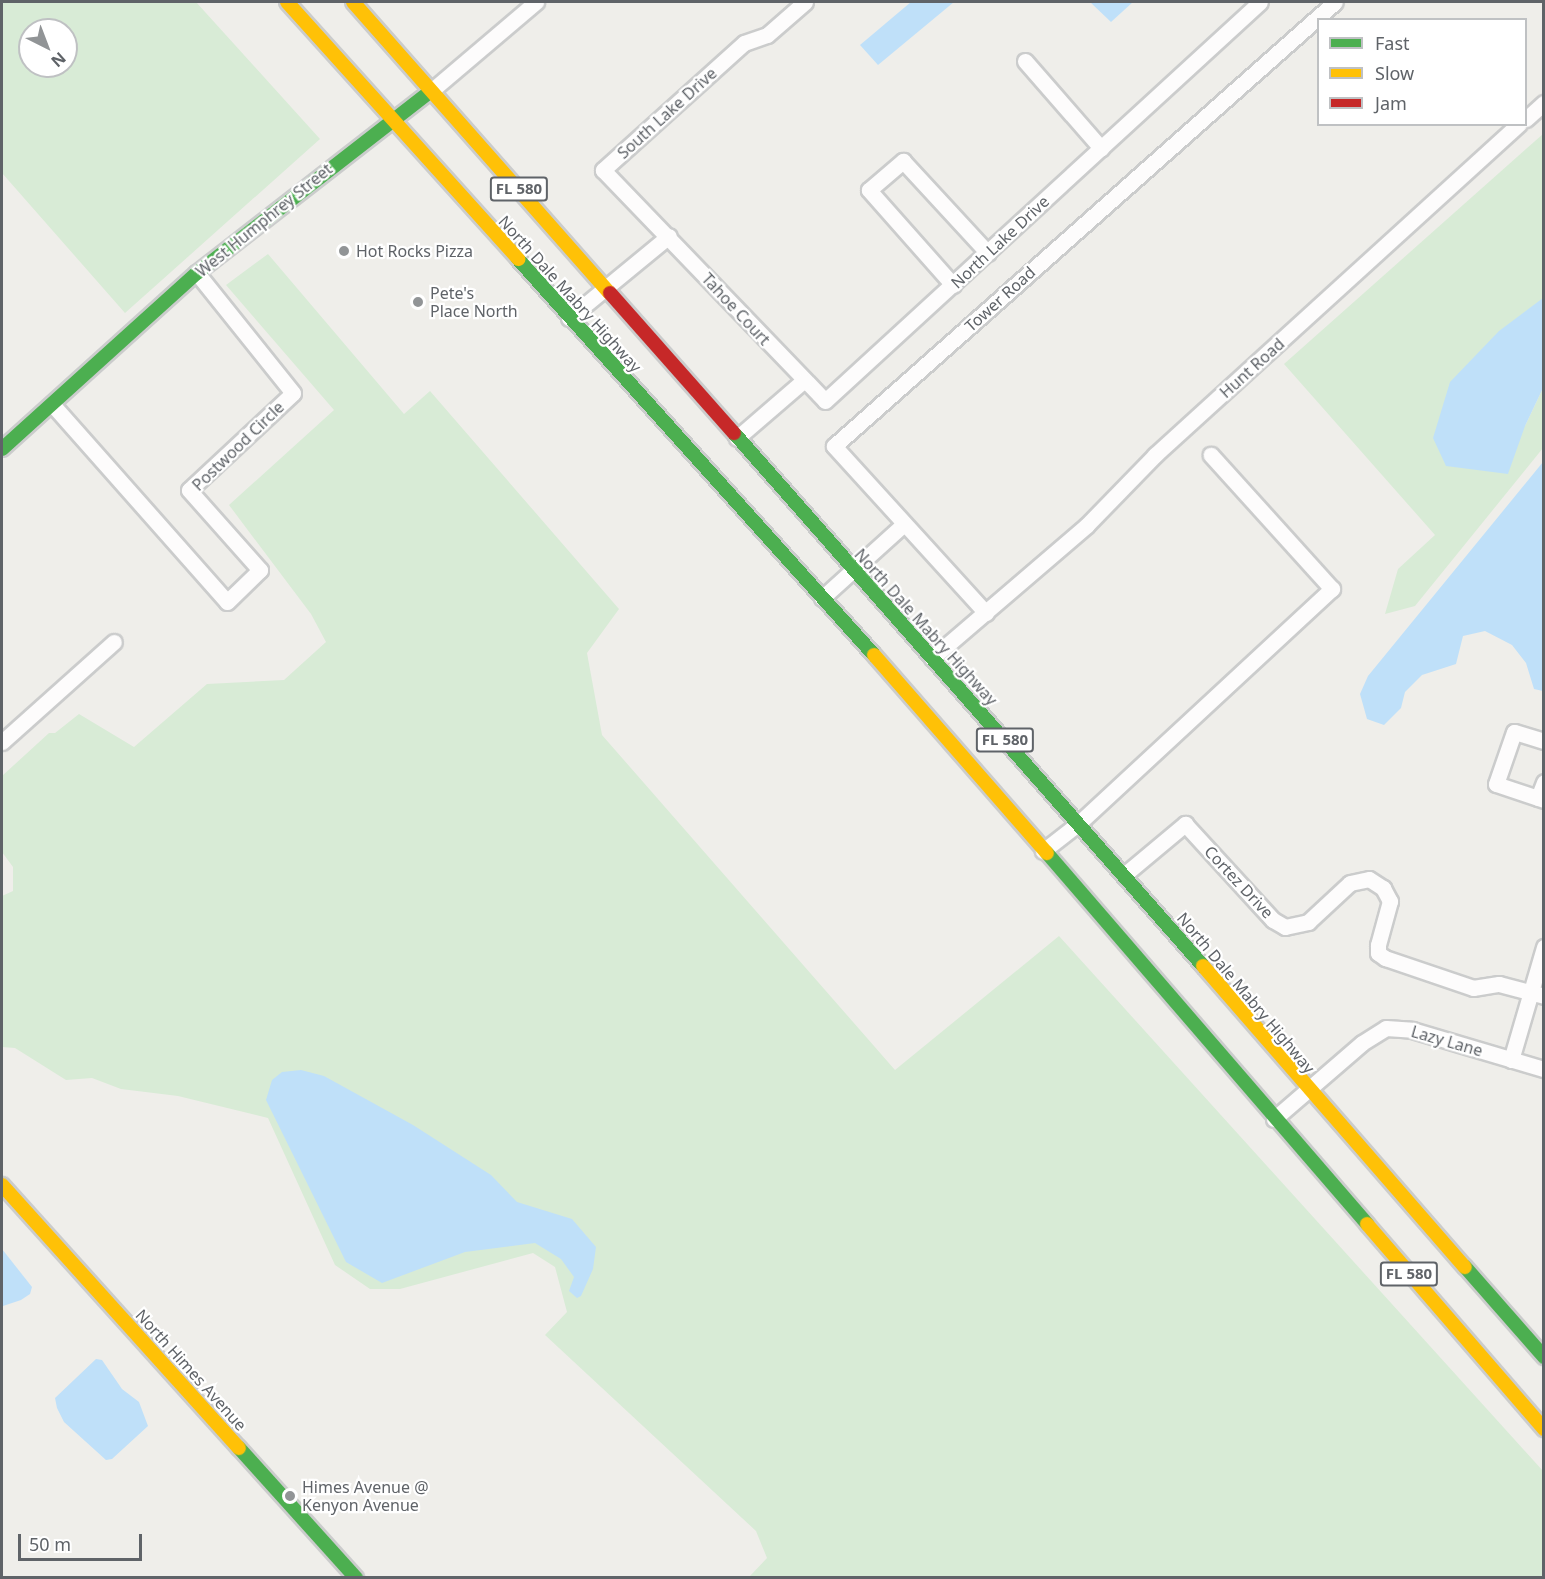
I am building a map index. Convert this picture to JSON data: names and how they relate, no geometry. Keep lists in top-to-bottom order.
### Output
{
  "streets": {
    "main road": [
      "FL 580",
      "West Humphrey Street",
      "North Dale Mabry Highway",
      "North Himes Avenue"
    ],
    "street": [
      "South Lake Drive",
      "North Lake Drive",
      "Tower Road",
      "Tahoe Court",
      "Hunt Road",
      "Postwood Circle",
      "Cortez Drive",
      "Lazy Lane"
    ]
  },
  "crossings": [
    ["South Lake Drive", "Tahoe Court"],
    ["FL 580", "North Dale Mabry Highway"],
    ["FL 580", "Lazy Lane"],
    ["West Humphrey Street", "North Dale Mabry Highway"],
    ["West Humphrey Street", "Postwood Circle"],
    ["North Lake Drive", "Tahoe Court"],
    ["North Dale Mabry Highway", "Hunt Road"],
    ["North Dale Mabry Highway", "Cortez Drive"],
    ["North Dale Mabry Highway", "Lazy Lane"],
    ["Tower Road", "Hunt Road"]
  ],
  "places": ["Hot Rocks Pizza", "Pete's Place North", "Himes Avenue @ Kenyon Avenue"],
  "legend": ["Fast", "Slow", "Jam"],
  "scale_bar": "50 m",
  "north": "bottom right"
}
